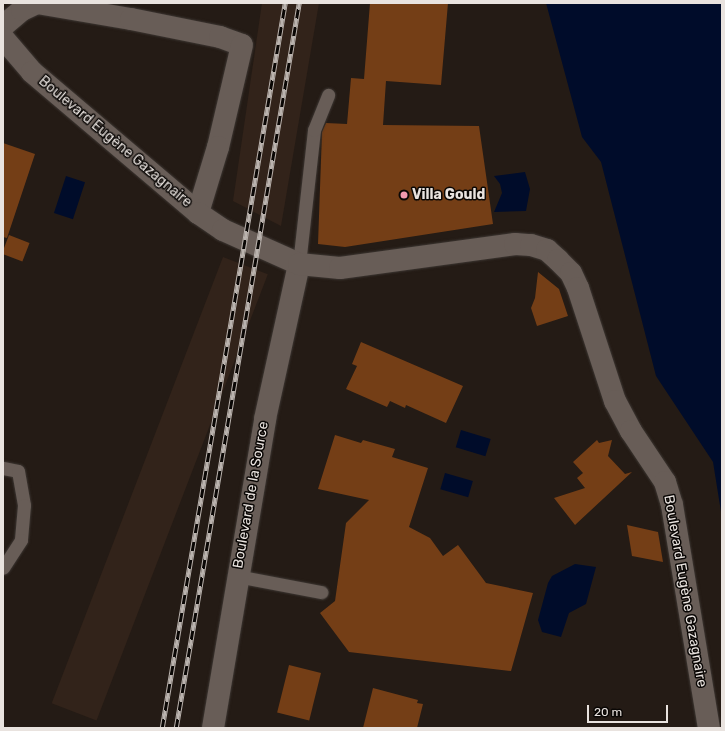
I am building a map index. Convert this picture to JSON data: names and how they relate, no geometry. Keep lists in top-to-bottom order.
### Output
{
  "streets": {
    "street": ["Boulevard Eugène Gazagnaire", "Boulevard de la Source"]
  },
  "crossings": [
    ["Boulevard Eugène Gazagnaire", "Boulevard de la Source"]
  ],
  "places": ["Villa Gould"],
  "scale_bar": "20 m"
}
